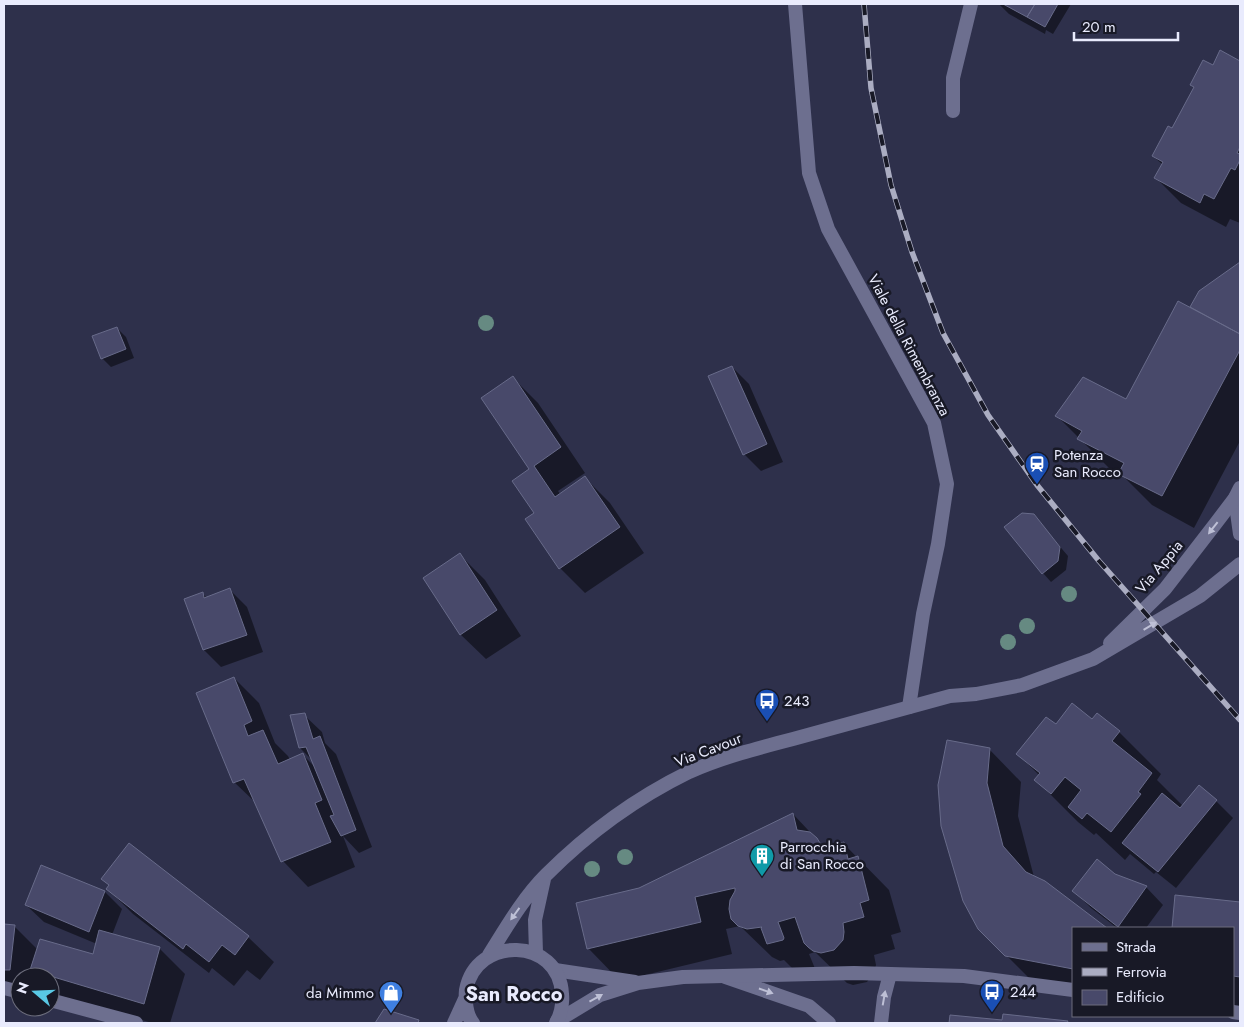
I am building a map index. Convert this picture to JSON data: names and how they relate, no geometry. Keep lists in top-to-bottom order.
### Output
{
  "streets": {
    "street": ["Viale della Rimembranza", "Via Appia", "Via Cavour"]
  },
  "crossings": [
    ["Viale della Rimembranza", "Via Appia"],
    ["Viale della Rimembranza", "Via Cavour"],
    ["Via Appia", "Via Cavour"]
  ],
  "districts": ["San Rocco"],
  "places": {
    "station": ["Potenza San Rocco"],
    "bus stop": ["243", "244"],
    "building": ["Parrocchia di San Rocco"],
    "shop": ["da Mimmo"]
  },
  "legend": ["Strada", "Ferrovia", "Edificio"],
  "scale_bar": "20 m",
  "north": "left"
}
